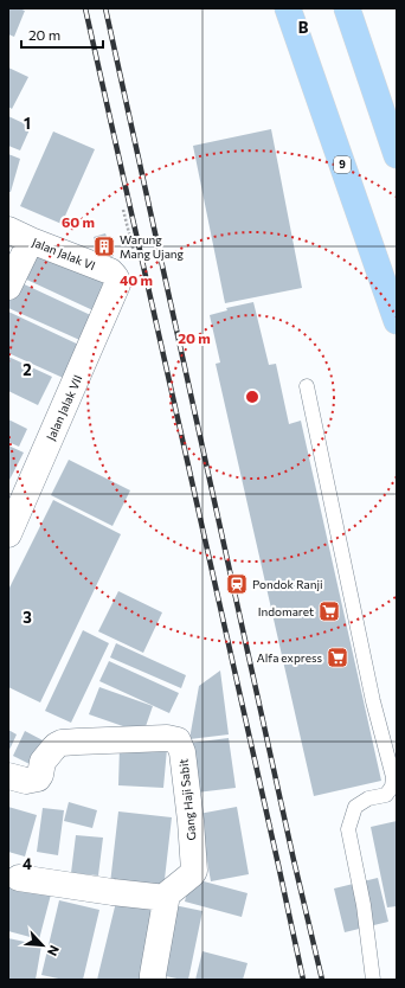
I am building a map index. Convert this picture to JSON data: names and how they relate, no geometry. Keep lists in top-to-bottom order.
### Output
{
  "streets": {
    "highway": ["9"],
    "street": ["Jalan Jalak VI", "Jalan Jalak VII", "Gang Haji Sabit"]
  },
  "crossings": [
    ["Jalan Jalak VI", "Jalan Jalak VII"]
  ],
  "places": {
    "building": ["Warung Mang Ujang"],
    "station": ["Pondok Ranji"],
    "supermarket": ["Indomaret", "Alfa express"]
  },
  "scale_bar": "20 m",
  "north": "bottom right",
  "grid": {
    "columns": ["B"],
    "rows": [
      "1",
      "2",
      "3",
      "4"
    ]
  },
  "rings": ["60 m", "40 m", "20 m"]
}
